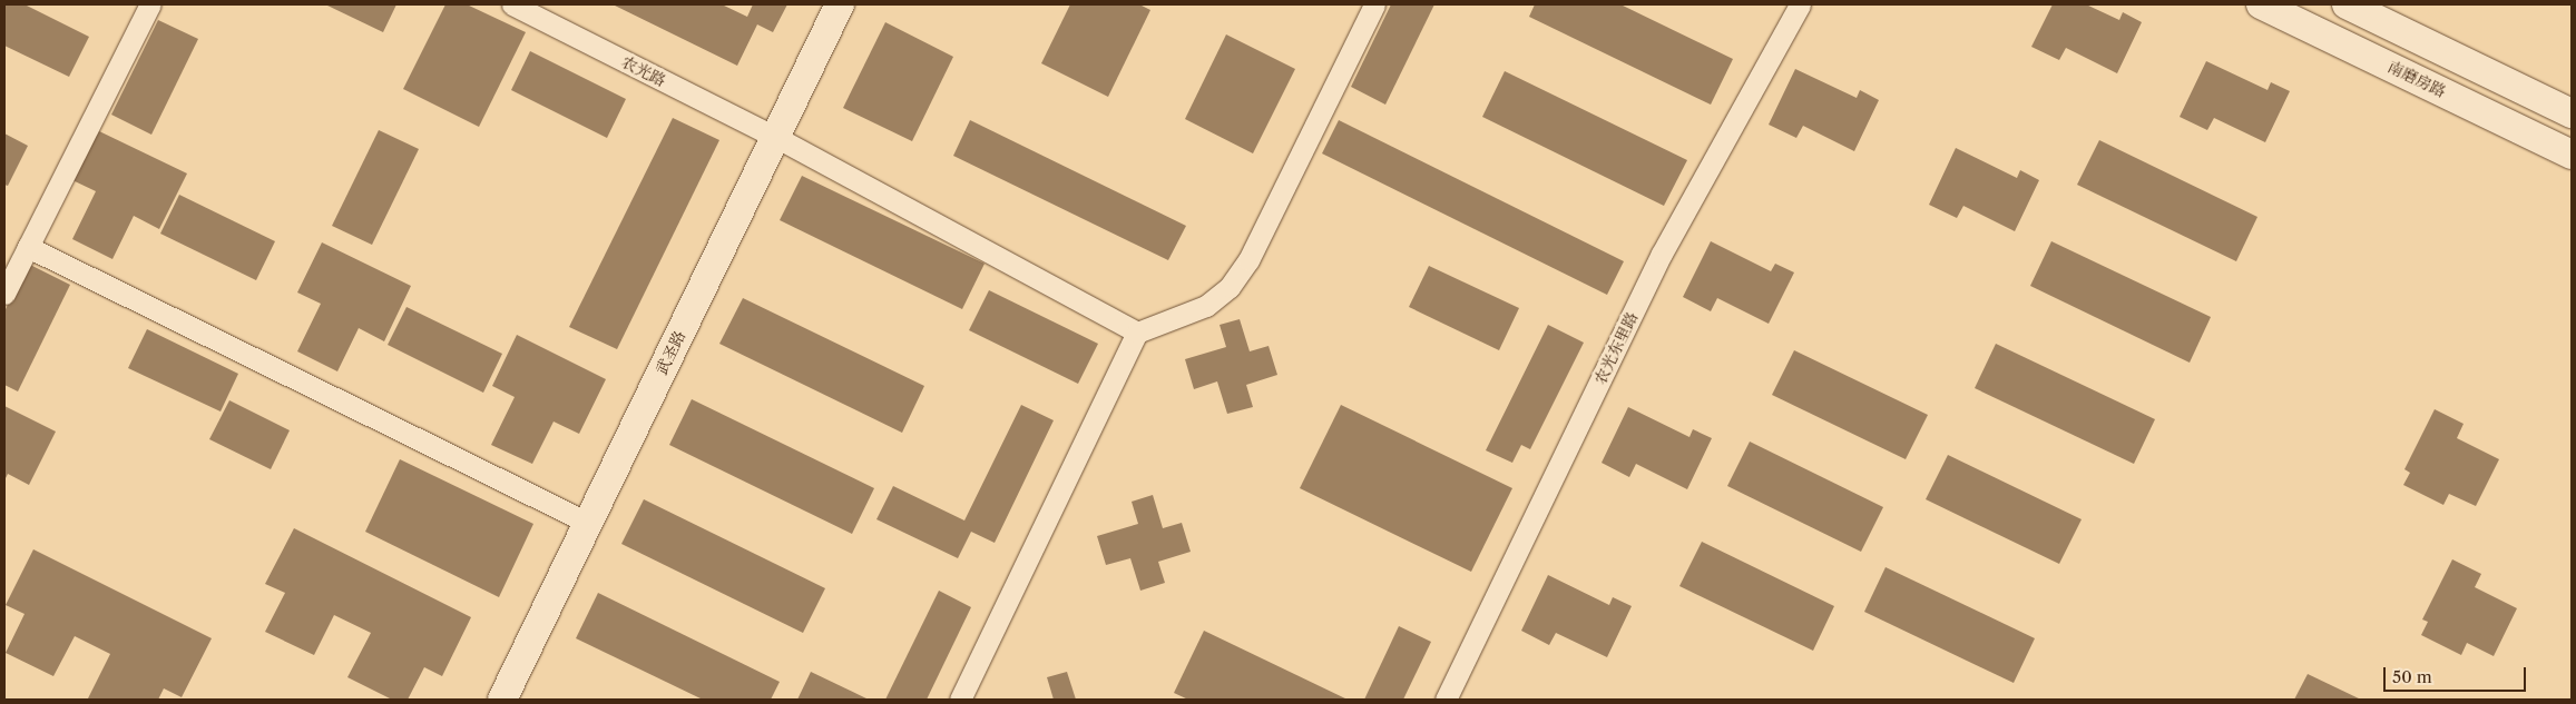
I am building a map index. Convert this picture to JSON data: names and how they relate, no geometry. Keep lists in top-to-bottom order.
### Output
{
  "streets": {
    "street": [
      "农光路",
      "南磨房路",
      "农光东里路",
      "武圣路"
    ]
  },
  "crossings": [
    ["农光路", "武圣路"]
  ],
  "scale_bar": "50 m"
}
